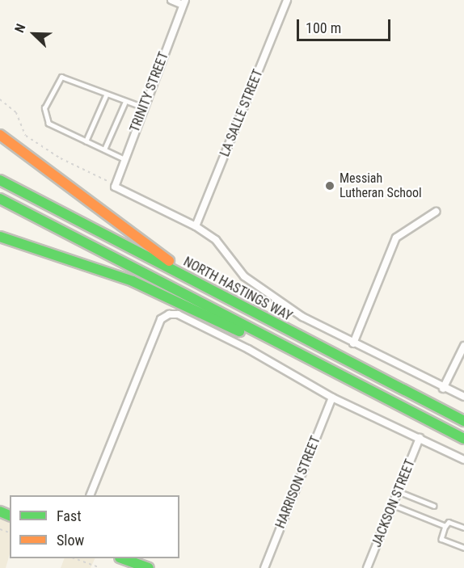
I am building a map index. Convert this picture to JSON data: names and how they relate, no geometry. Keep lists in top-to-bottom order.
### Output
{
  "streets": {
    "main road": ["NORTH HASTINGS WAY"],
    "street": [
      "TRINITY STREET",
      "LA SALLE STREET",
      "HARRISON STREET",
      "JACKSON STREET"
    ]
  },
  "places": ["Messiah Lutheran School"],
  "legend": ["Fast", "Slow"],
  "scale_bar": "100 m",
  "north": "top left"
}
